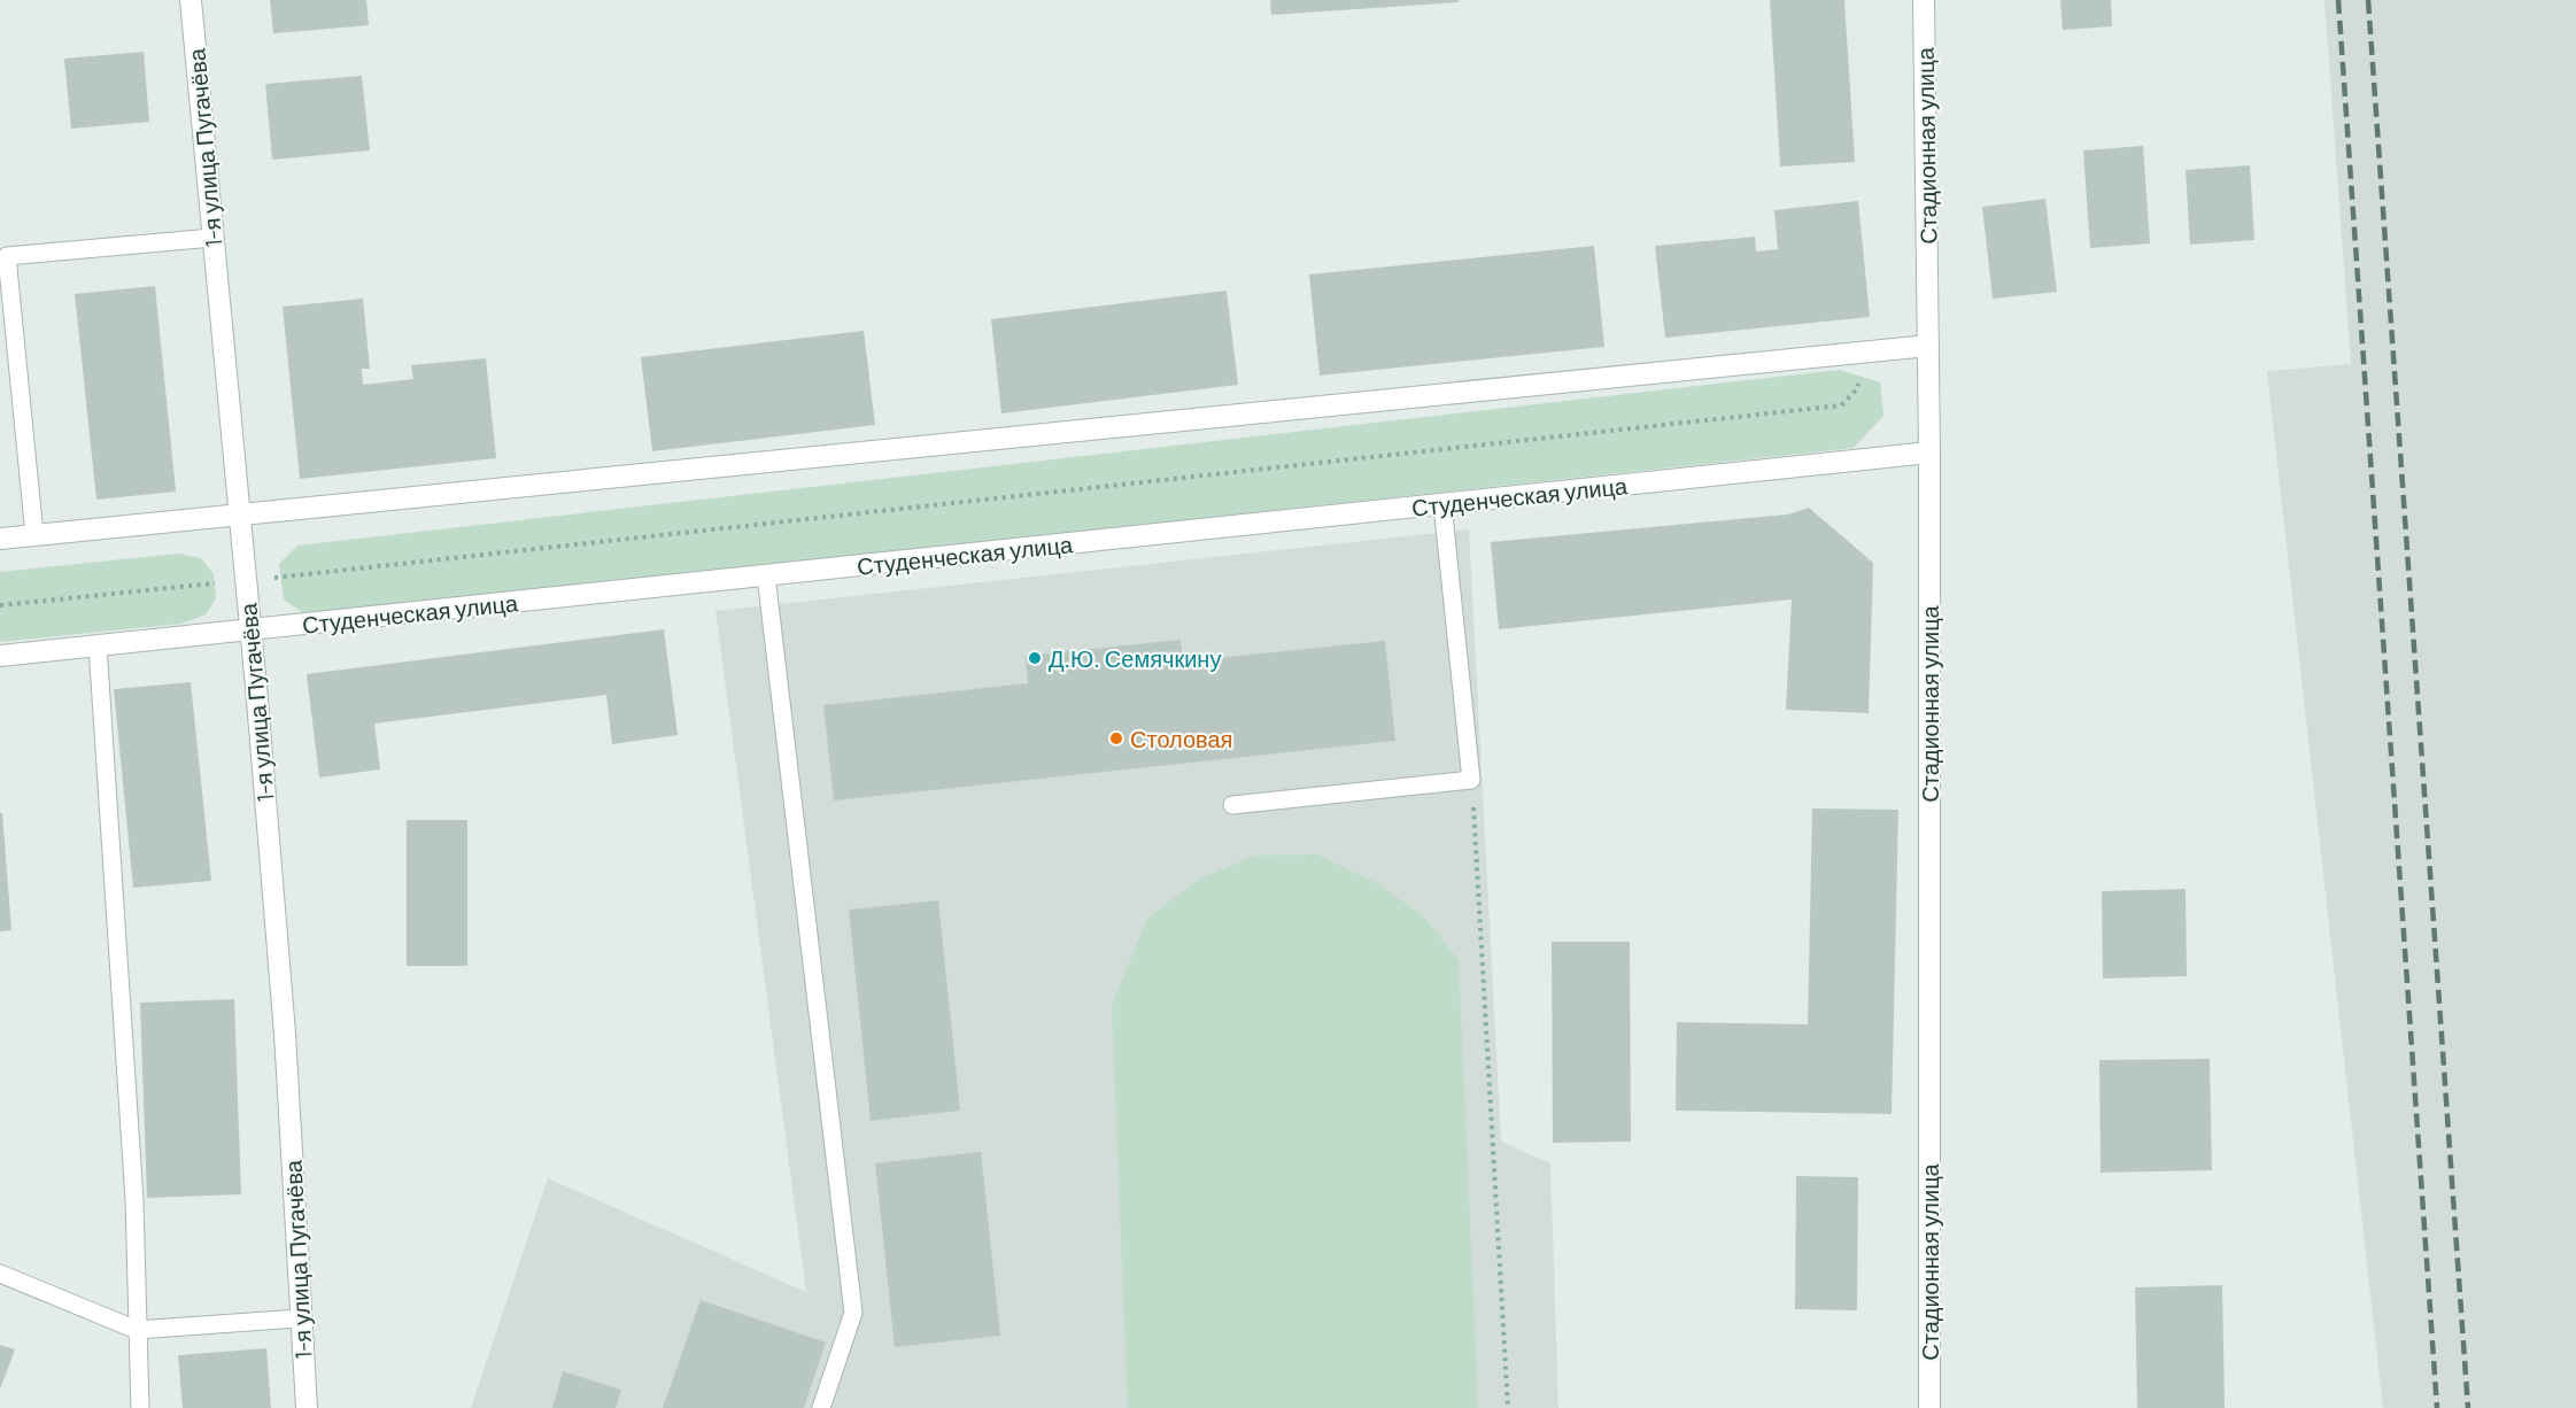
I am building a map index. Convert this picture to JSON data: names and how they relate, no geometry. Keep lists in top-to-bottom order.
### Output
{
  "streets": {
    "street": ["Стадионная улица", "1-я улица Пугачёва", "Студенческая улица"]
  },
  "crossings": [
    ["Стадионная улица", "Студенческая улица"],
    ["1-я улица Пугачёва", "Студенческая улица"]
  ],
  "places": ["Д.Ю. Семячкину", "Столовая"]
}
